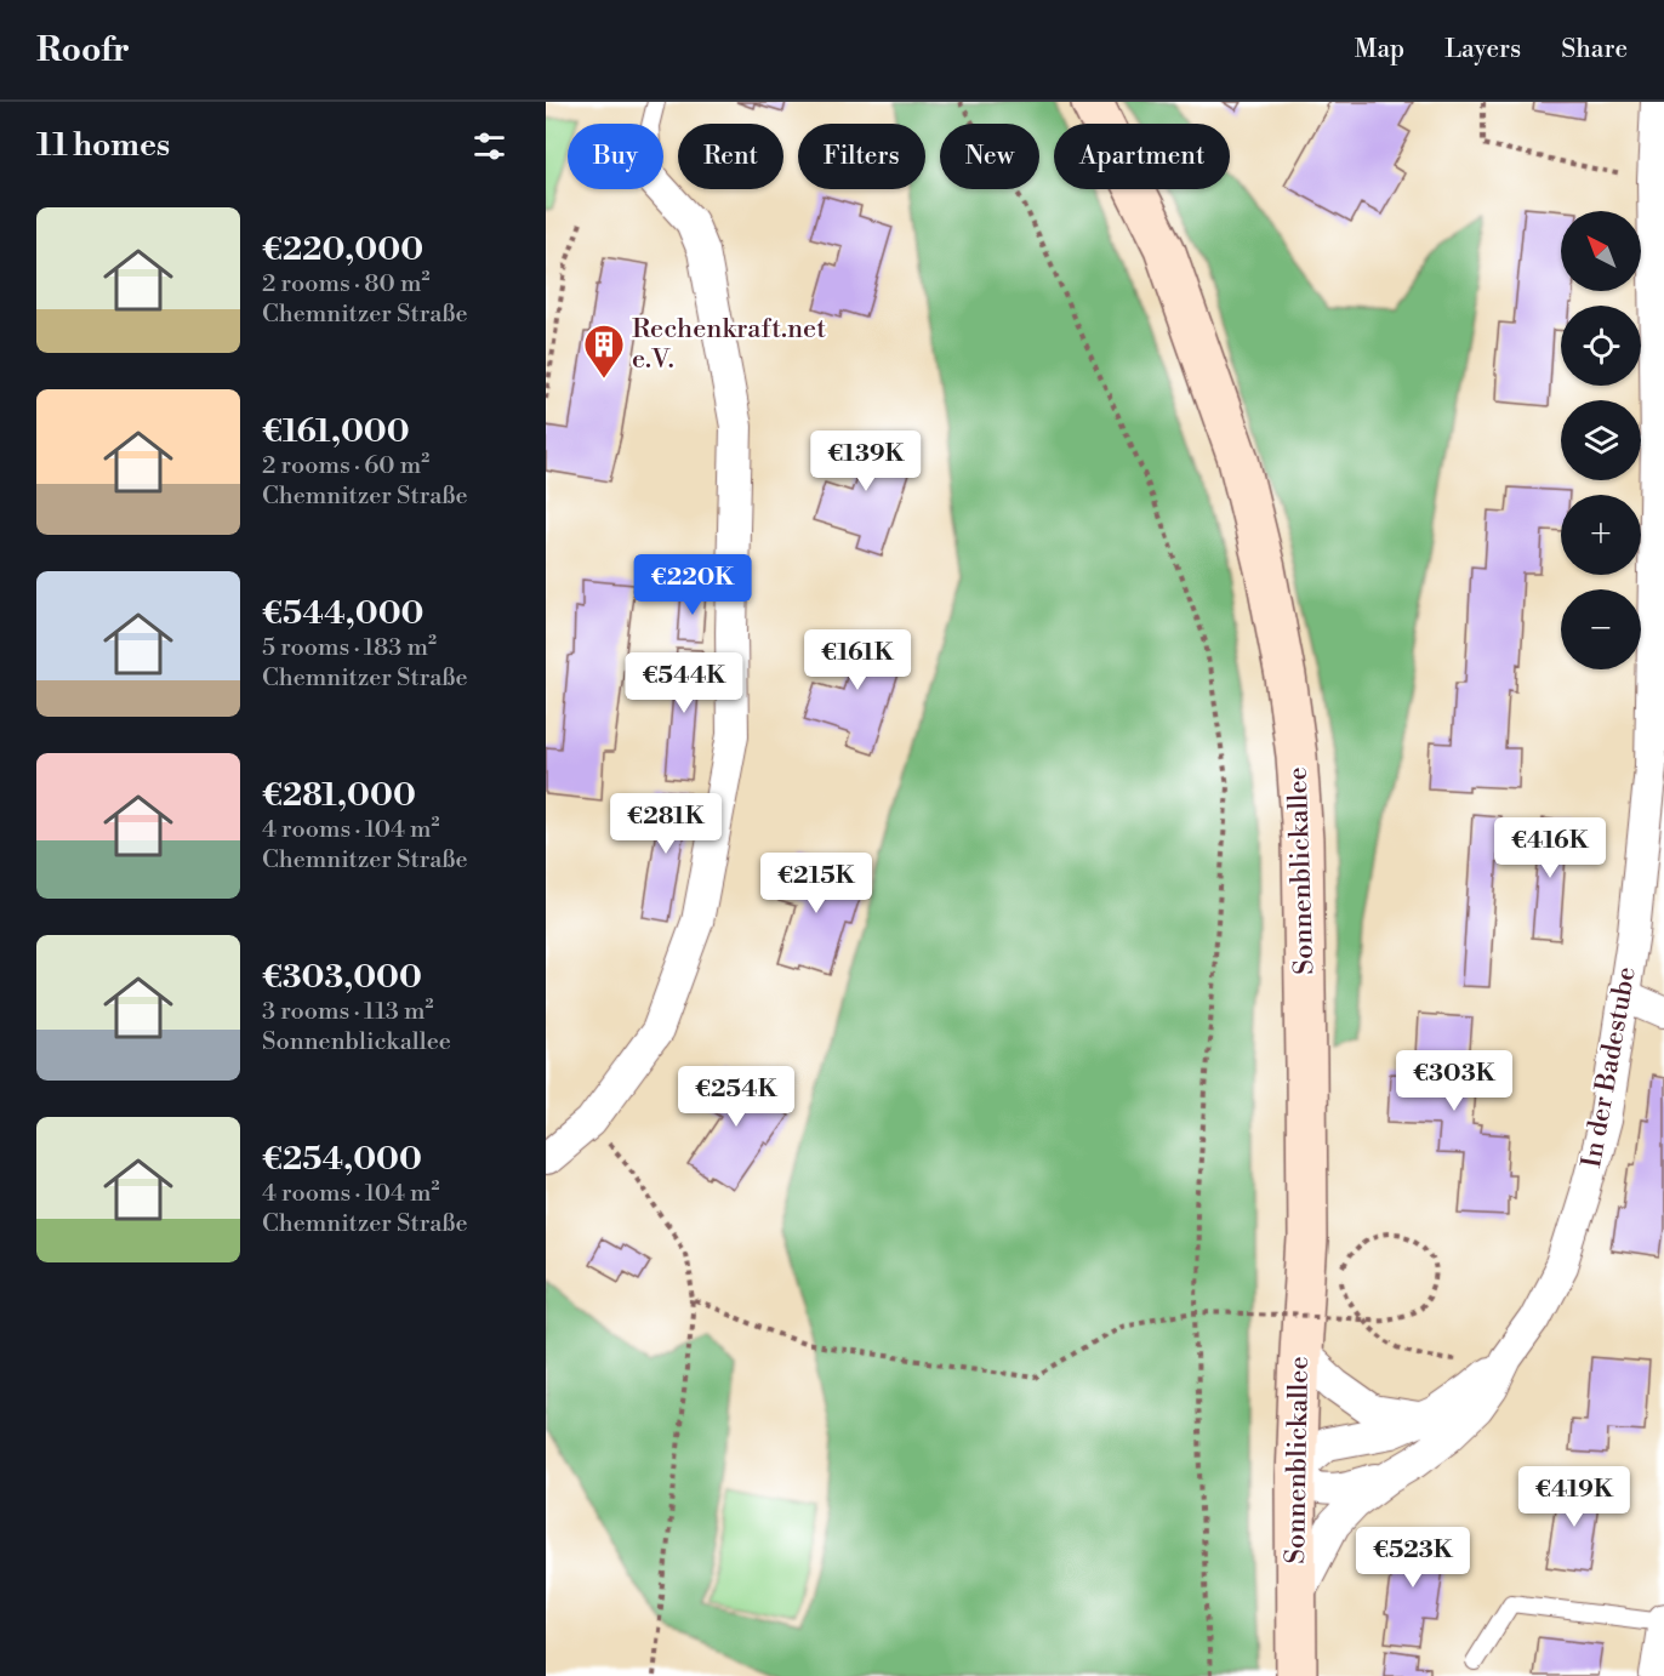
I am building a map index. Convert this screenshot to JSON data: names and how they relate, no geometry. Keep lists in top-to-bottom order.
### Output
{
  "streets": {
    "main road": ["Sonnenblickallee"],
    "street": ["In der Badestube"]
  },
  "crossings": [
    ["Sonnenblickallee", "In der Badestube"]
  ],
  "places": {
    "building": ["Rechenkraft.net e.V."]
  },
  "north": "top left",
  "page": {
    "header": "Roofr",
    "nav": ["Map", "Layers", "Share"],
    "heading": "11 homes",
    "chip": [
      "Buy",
      "Rent",
      "Filters",
      "New",
      "Apartment"
    ],
    "list": [
      {
        "name": "€220,000",
        "note": "2 rooms · 80 m² · Chemnitzer Straße"
      },
      {
        "name": "€161,000",
        "note": "2 rooms · 60 m² · Chemnitzer Straße"
      },
      {
        "name": "€544,000",
        "note": "5 rooms · 183 m² · Chemnitzer Straße"
      },
      {
        "name": "€281,000",
        "note": "4 rooms · 104 m² · Chemnitzer Straße"
      },
      {
        "name": "€303,000",
        "note": "3 rooms · 113 m² · Sonnenblickallee"
      },
      {
        "name": "€254,000",
        "note": "4 rooms · 104 m² · Chemnitzer Straße"
      }
    ],
    "map_buttons": ["+", "−"],
    "price": [
      "€139K",
      "€220K",
      "€161K",
      "€544K",
      "€281K",
      "€416K",
      "€215K",
      "€303K",
      "€254K",
      "€419K",
      "€523K"
    ]
  }
}
